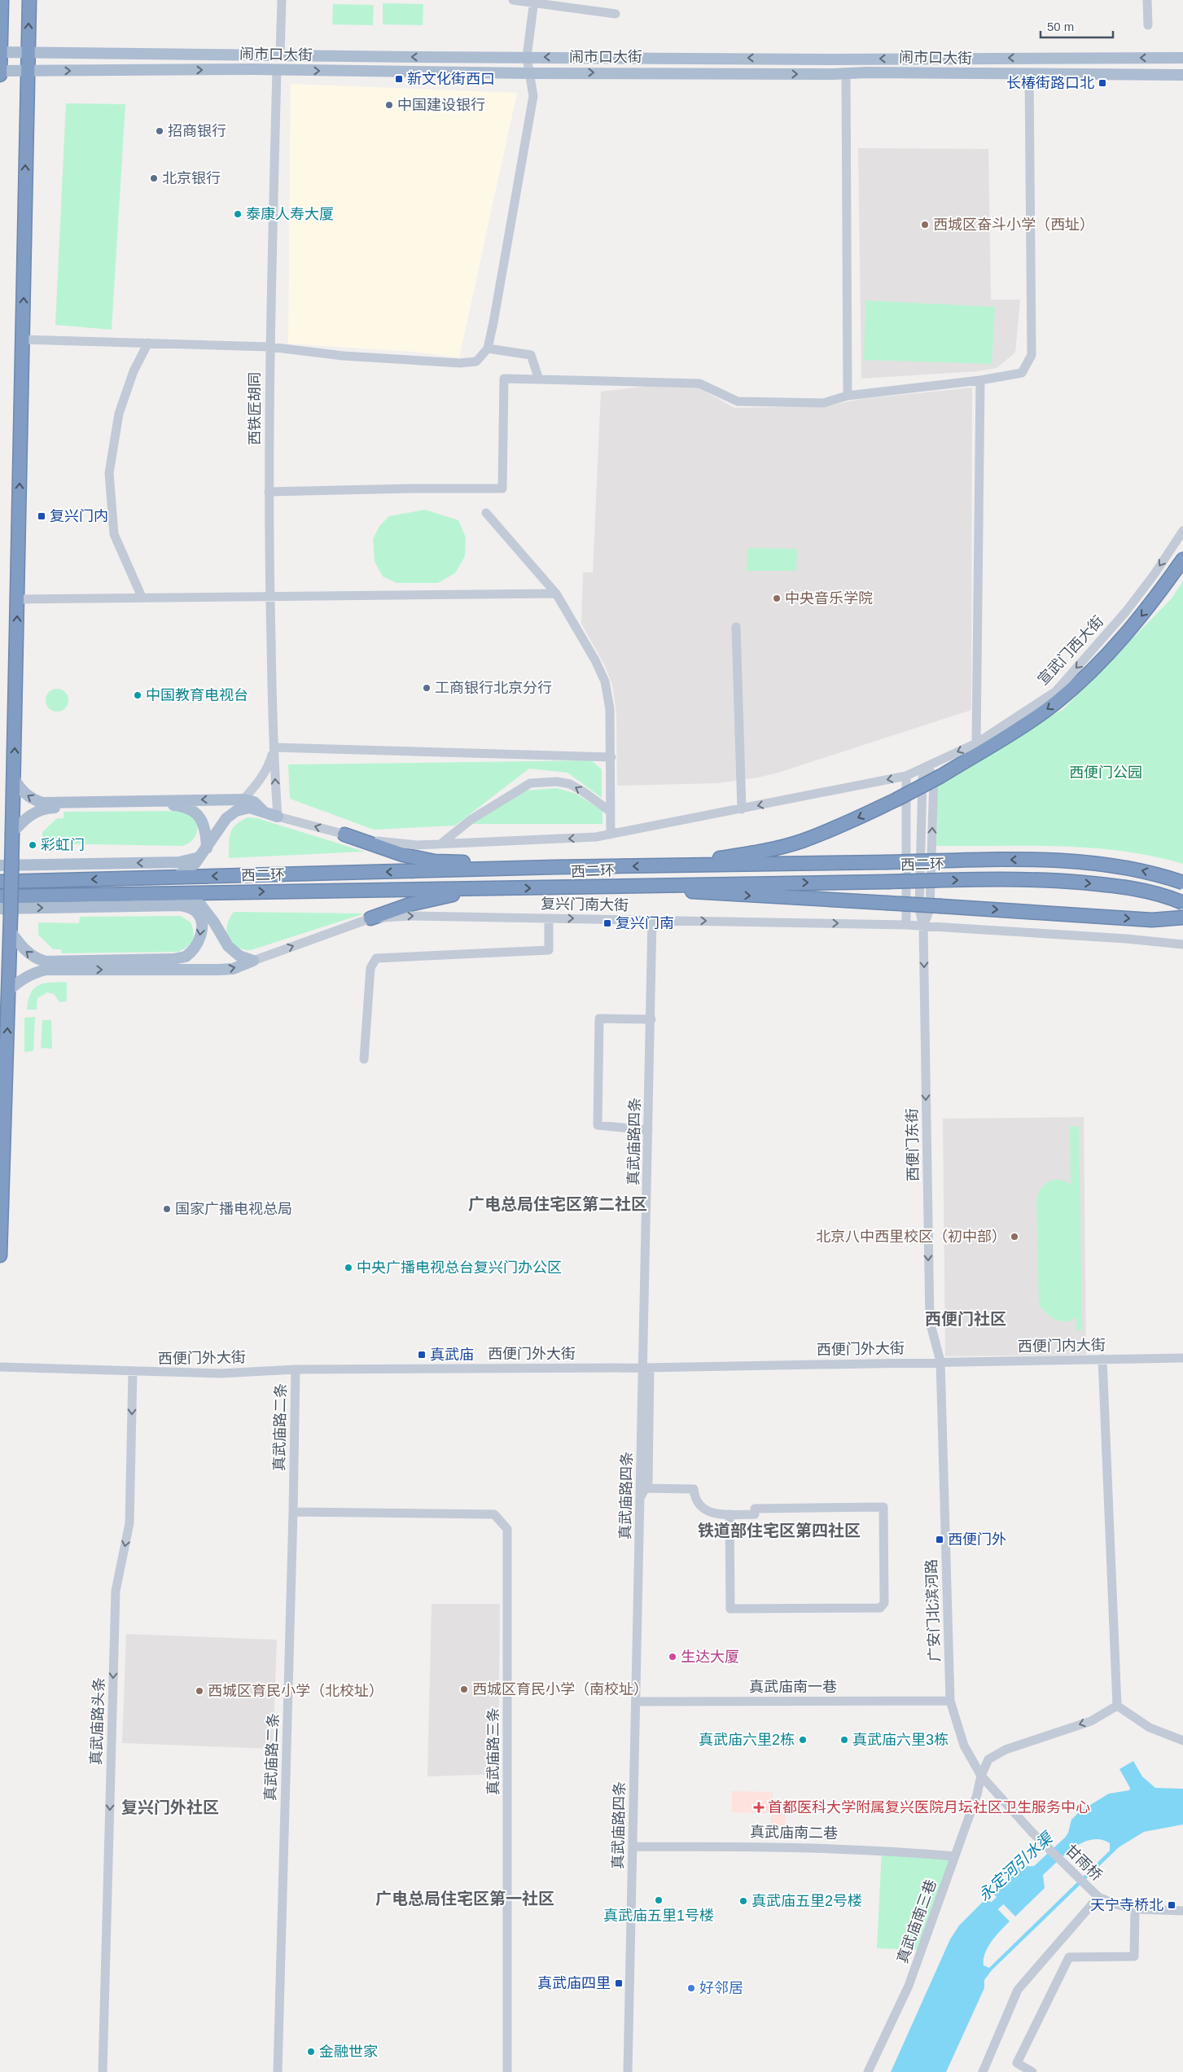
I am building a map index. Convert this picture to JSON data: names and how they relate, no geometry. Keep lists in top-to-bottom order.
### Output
{
  "streets": {
    "highway": ["西二环"],
    "main road": ["闹市口大街"],
    "street": [
      "西铁匠胡同",
      "宣武门西大街",
      "复兴门南大街",
      "真武庙路四条",
      "西便门东街",
      "西便门内大街",
      "西便门外大街",
      "真武庙路二条",
      "广安门北滨河路",
      "真武庙南一巷",
      "真武庙路头条",
      "真武庙路三条",
      "真武庙南二巷",
      "甘雨桥",
      "真武庙南三巷"
    ]
  },
  "crossings": [
    ["闹市口大街", "西铁匠胡同"],
    ["宣武门西大街", "西便门东街"],
    ["复兴门南大街", "真武庙路四条"],
    ["复兴门南大街", "西便门东街"],
    ["真武庙路四条", "西便门外大街"],
    ["真武庙路四条", "真武庙南一巷"],
    ["真武庙路四条", "真武庙南二巷"],
    ["西便门东街", "西便门内大街"],
    ["西便门东街", "西便门外大街"],
    ["西便门东街", "广安门北滨河路"],
    ["西便门内大街", "西便门外大街"],
    ["西便门内大街", "广安门北滨河路"],
    ["西便门外大街", "真武庙路二条"],
    ["西便门外大街", "广安门北滨河路"],
    ["西便门外大街", "真武庙路头条"],
    ["真武庙路二条", "真武庙路三条"],
    ["广安门北滨河路", "真武庙南一巷"],
    ["广安门北滨河路", "甘雨桥"],
    ["广安门北滨河路", "真武庙南三巷"],
    ["真武庙南二巷", "真武庙南三巷"]
  ],
  "one_way": ["宣武门西大街", "西便门东街", "真武庙路头条"],
  "districts": [
    "广电总局住宅区第二社区",
    "西便门社区",
    "铁道部住宅区第四社区",
    "复兴门外社区",
    "广电总局住宅区第一社区"
  ],
  "water": ["永定河引水渠"],
  "parks": ["西便门公园"],
  "places": {
    "transit": [
      "新文化街西口",
      "长椿街路口北",
      "复兴门内",
      "复兴门南",
      "真武庙",
      "西便门外",
      "天宁寺桥北",
      "真武庙四里"
    ],
    "other": [
      "中国建设银行",
      "招商银行",
      "北京银行",
      "泰康人寿大厦",
      "西城区奋斗小学（西址）",
      "中央音乐学院",
      "工商银行北京分行",
      "中国教育电视台",
      "彩虹门",
      "国家广播电视总局",
      "北京八中西里校区（初中部）",
      "中央广播电视总台复兴门办公区",
      "生达大厦",
      "西城区育民小学（南校址）",
      "西城区育民小学（北校址）",
      "真武庙六里2栋",
      "真武庙六里3栋",
      "真武庙五里1号楼",
      "真武庙五里2号楼",
      "好邻居",
      "金融世家"
    ],
    "health": ["首都医科大学附属复兴医院月坛社区卫生服务中心"]
  },
  "scale_bar": "50 m"
}
